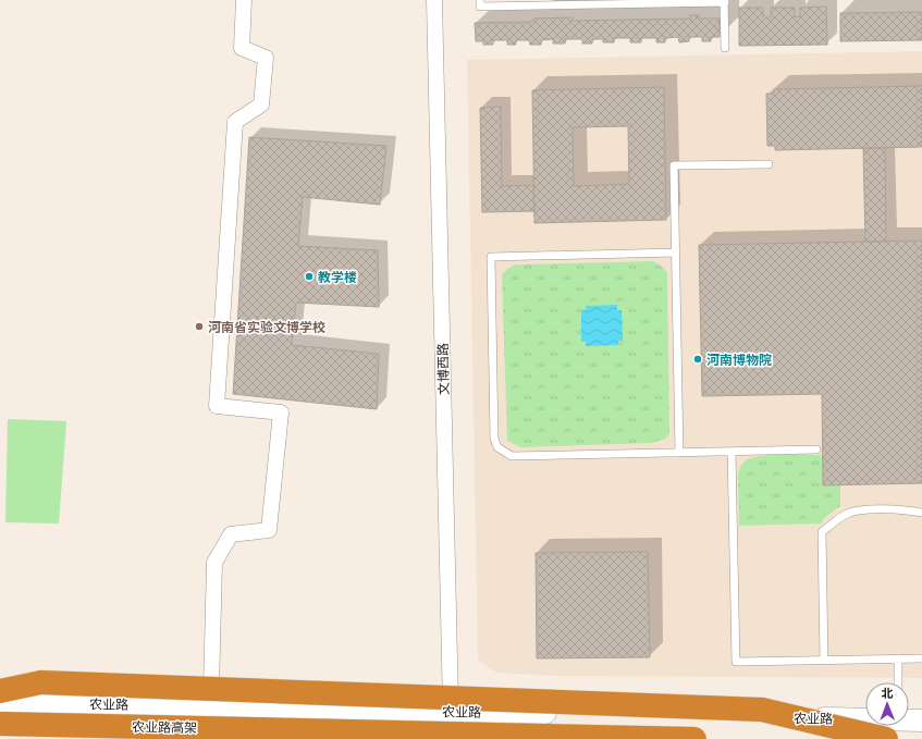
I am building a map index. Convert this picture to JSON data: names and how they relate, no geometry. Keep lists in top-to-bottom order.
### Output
{
  "streets": {
    "highway": ["农业路高架"],
    "street": ["文博西路", "农业路"]
  },
  "crossings": [
    ["文博西路", "农业路"]
  ],
  "places": ["教学楼", "河南省实验文博学校", "河南博物院"],
  "north": "top"
}
